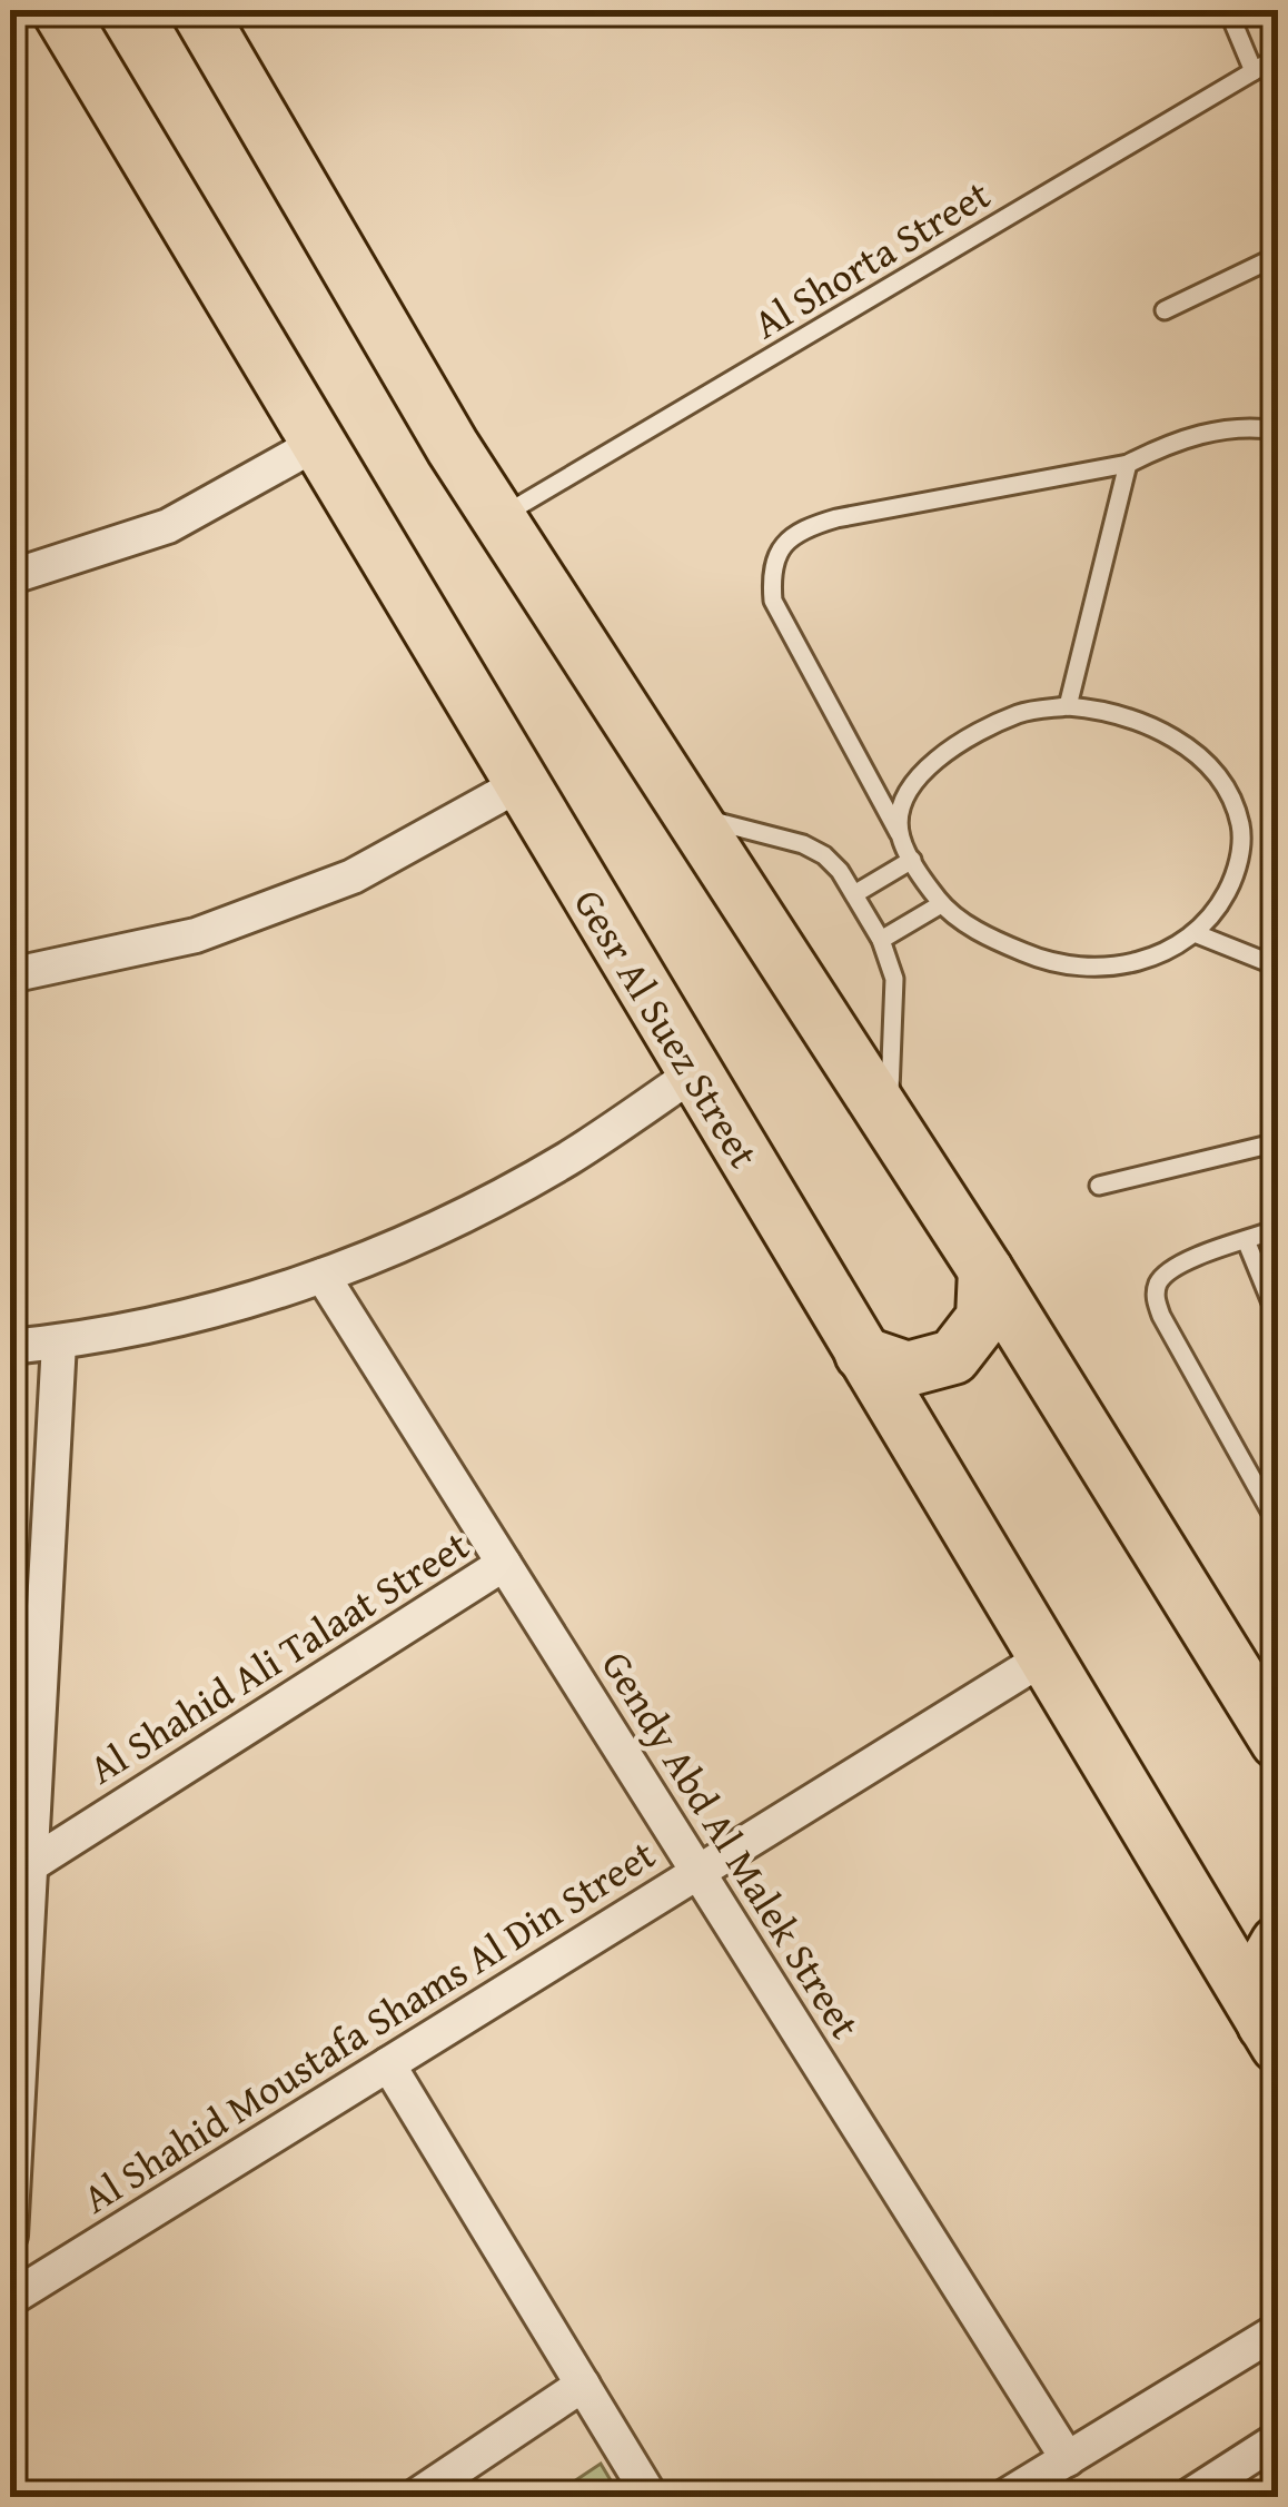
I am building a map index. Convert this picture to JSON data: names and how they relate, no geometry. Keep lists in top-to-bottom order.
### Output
{
  "streets": {
    "main road": ["Gesr Al Suez Street"],
    "street": ["Al Shahid Ali Talaat Street", "Gendy Abd Al Malek Street", "Al Shahid Moustafa Shams Al Din Street"],
    "lane": ["Al Shorta Street"]
  },
  "crossings": [
    ["Gesr Al Suez Street", "Al Shahid Moustafa Shams Al Din Street"],
    ["Al Shahid Ali Talaat Street", "Gendy Abd Al Malek Street"],
    ["Gendy Abd Al Malek Street", "Al Shahid Moustafa Shams Al Din Street"]
  ]
}
